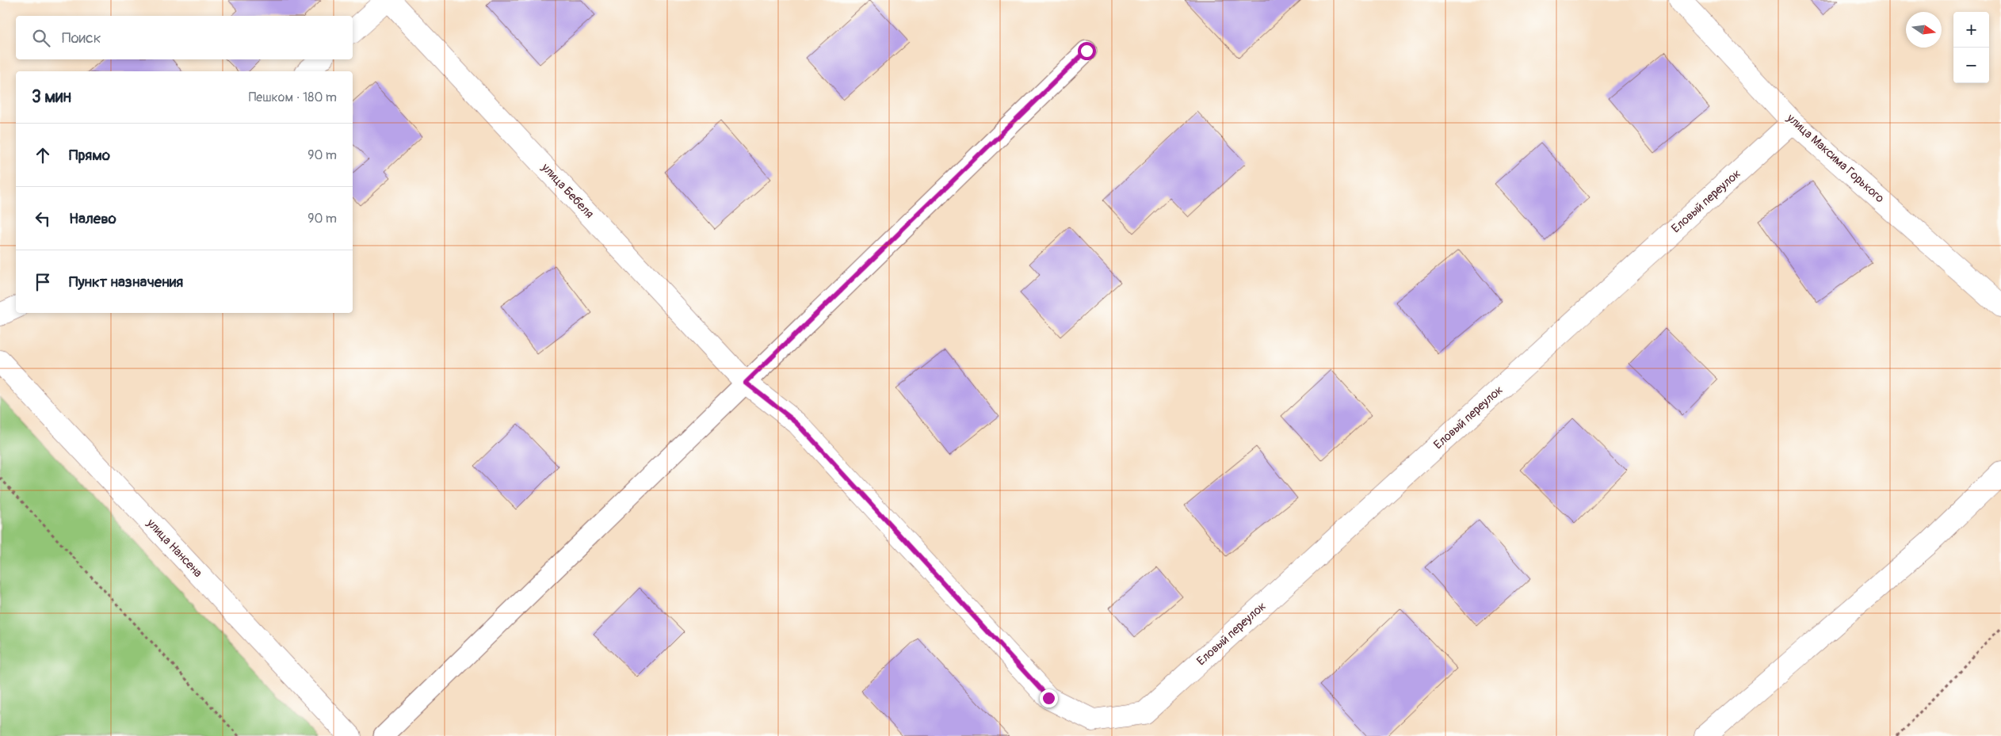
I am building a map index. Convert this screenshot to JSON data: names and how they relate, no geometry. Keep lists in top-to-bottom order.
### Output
{
  "streets": {
    "street": [
      "улица Максима Горького",
      "улица Бебеля",
      "Еловый переулок",
      "улица Нансена"
    ]
  },
  "crossings": [
    ["улица Максима Горького", "Еловый переулок"],
    ["улица Бебеля", "Еловый переулок"]
  ],
  "north": "right",
  "page": {
    "map_buttons": ["+", "−"],
    "search": "Поиск",
    "heading": ["3 мин", "Пешком · 180 m"],
    "list": [
      ["Прямо", "90 m"],
      ["Налево", "90 m"],
      "Пункт назначения"
    ]
  }
}
